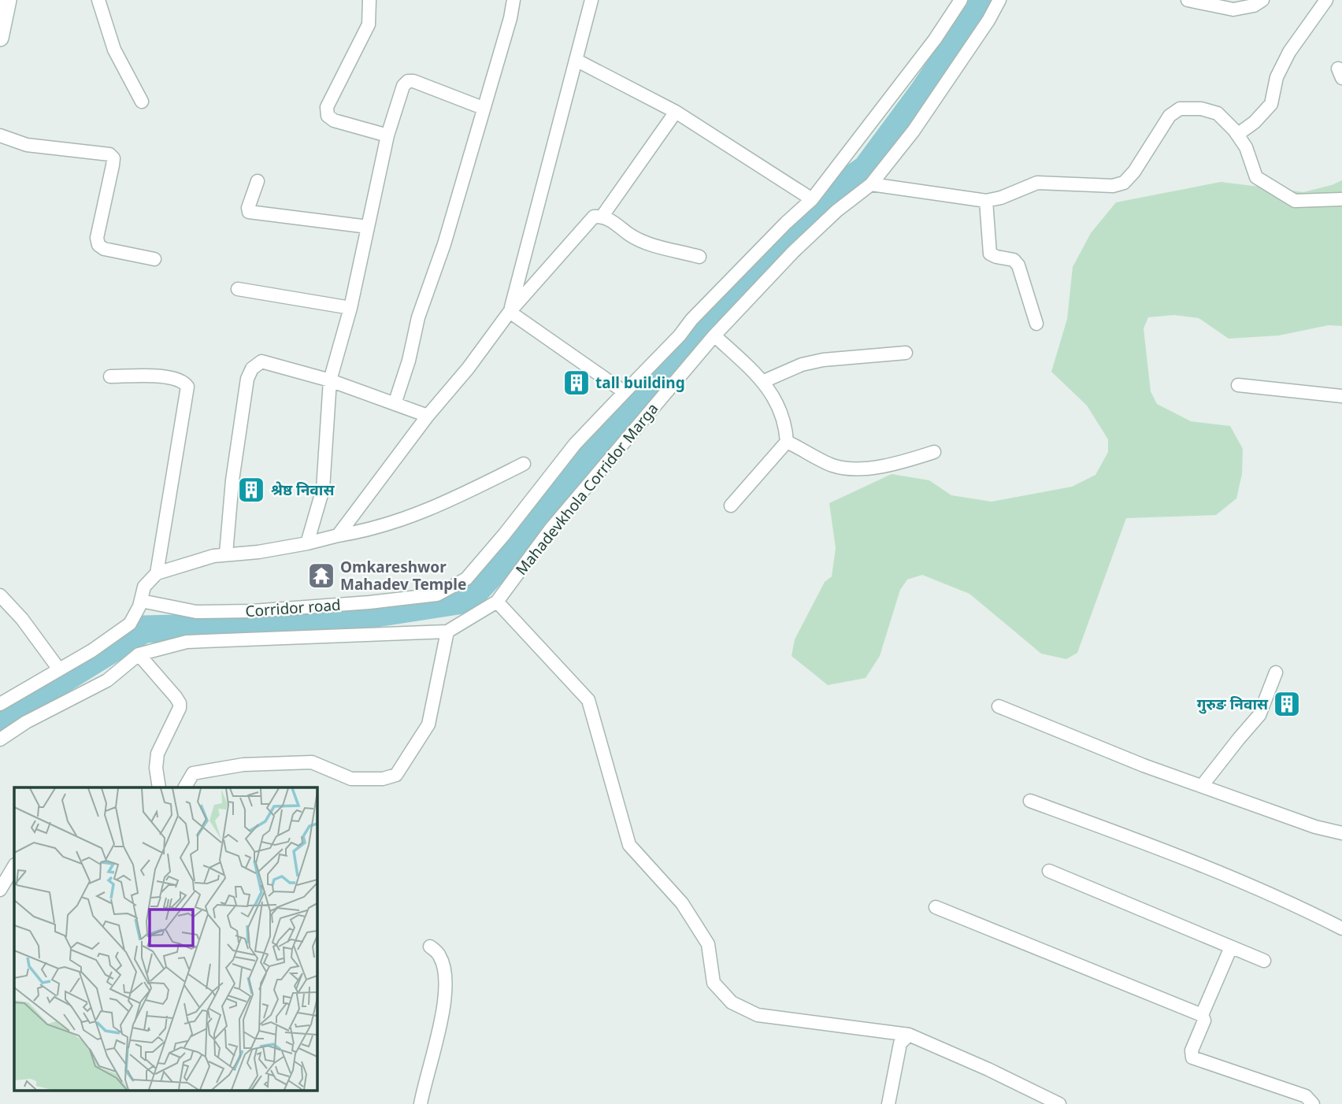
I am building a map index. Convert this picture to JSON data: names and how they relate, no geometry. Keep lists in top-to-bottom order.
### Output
{
  "streets": {
    "street": ["Mahadevkhola Corridor Marga", "Corridor road"]
  },
  "places": {
    "building": ["tall building", "श्रेष्ठ निवास", "गुरुङ निवास"],
    "temple": ["Omkareshwor Mahadev Temple"]
  }
}
